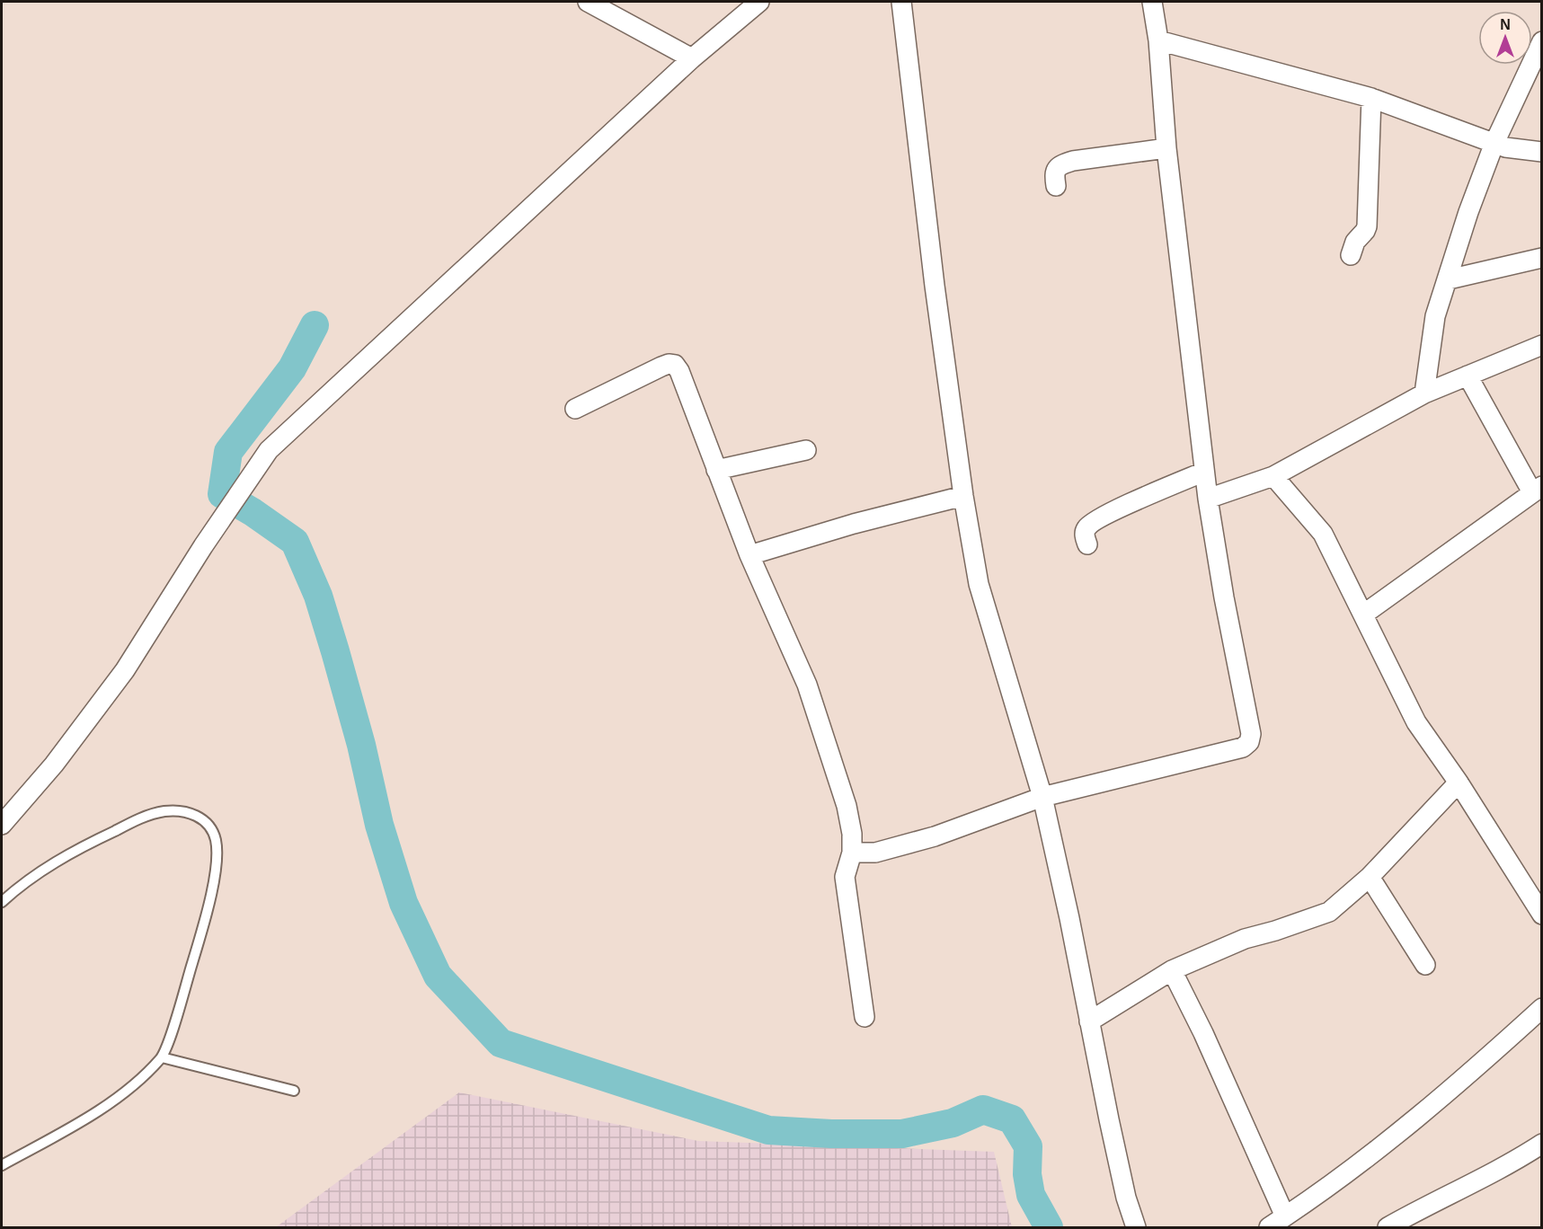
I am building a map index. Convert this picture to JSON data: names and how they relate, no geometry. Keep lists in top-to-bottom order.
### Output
{
  "north": "top"
}
